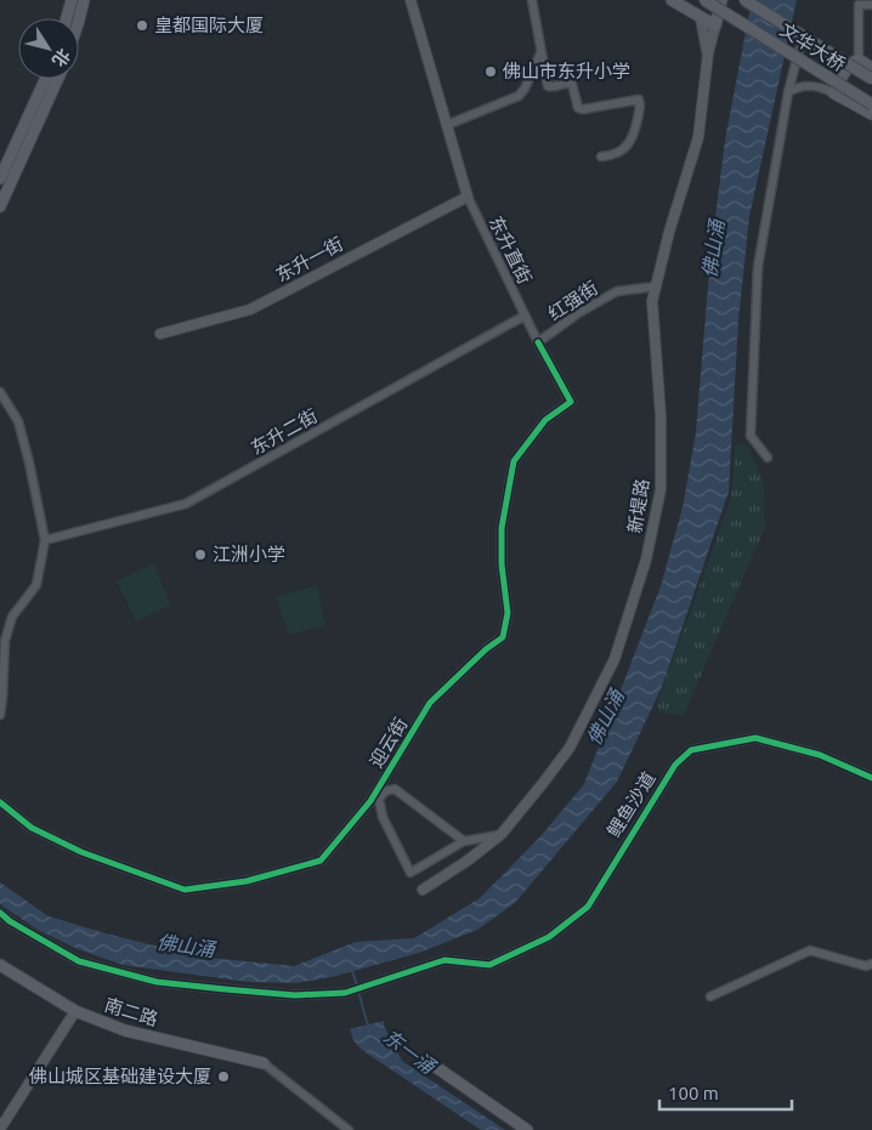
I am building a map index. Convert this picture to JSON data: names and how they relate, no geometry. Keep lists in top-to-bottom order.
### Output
{
  "streets": {
    "main road": ["文华大桥", "新堤路", "南二路"],
    "street": [
      "东升直街",
      "东升一街",
      "红强街",
      "东升二街",
      "迎云街",
      "鲤鱼沙道"
    ]
  },
  "crossings": [
    ["文华大桥", "新堤路"],
    ["东升直街", "东升一街"],
    ["东升直街", "红强街"],
    ["东升直街", "东升二街"],
    ["红强街", "东升二街"],
    ["红强街", "新堤路"],
    ["红强街", "迎云街"]
  ],
  "water": ["佛山涌", "东一涌"],
  "places": [
    "皇都国际大厦",
    "佛山市东升小学",
    "江洲小学",
    "佛山城区基础建设大厦"
  ],
  "scale_bar": "100 m",
  "north": "bottom right"
}
